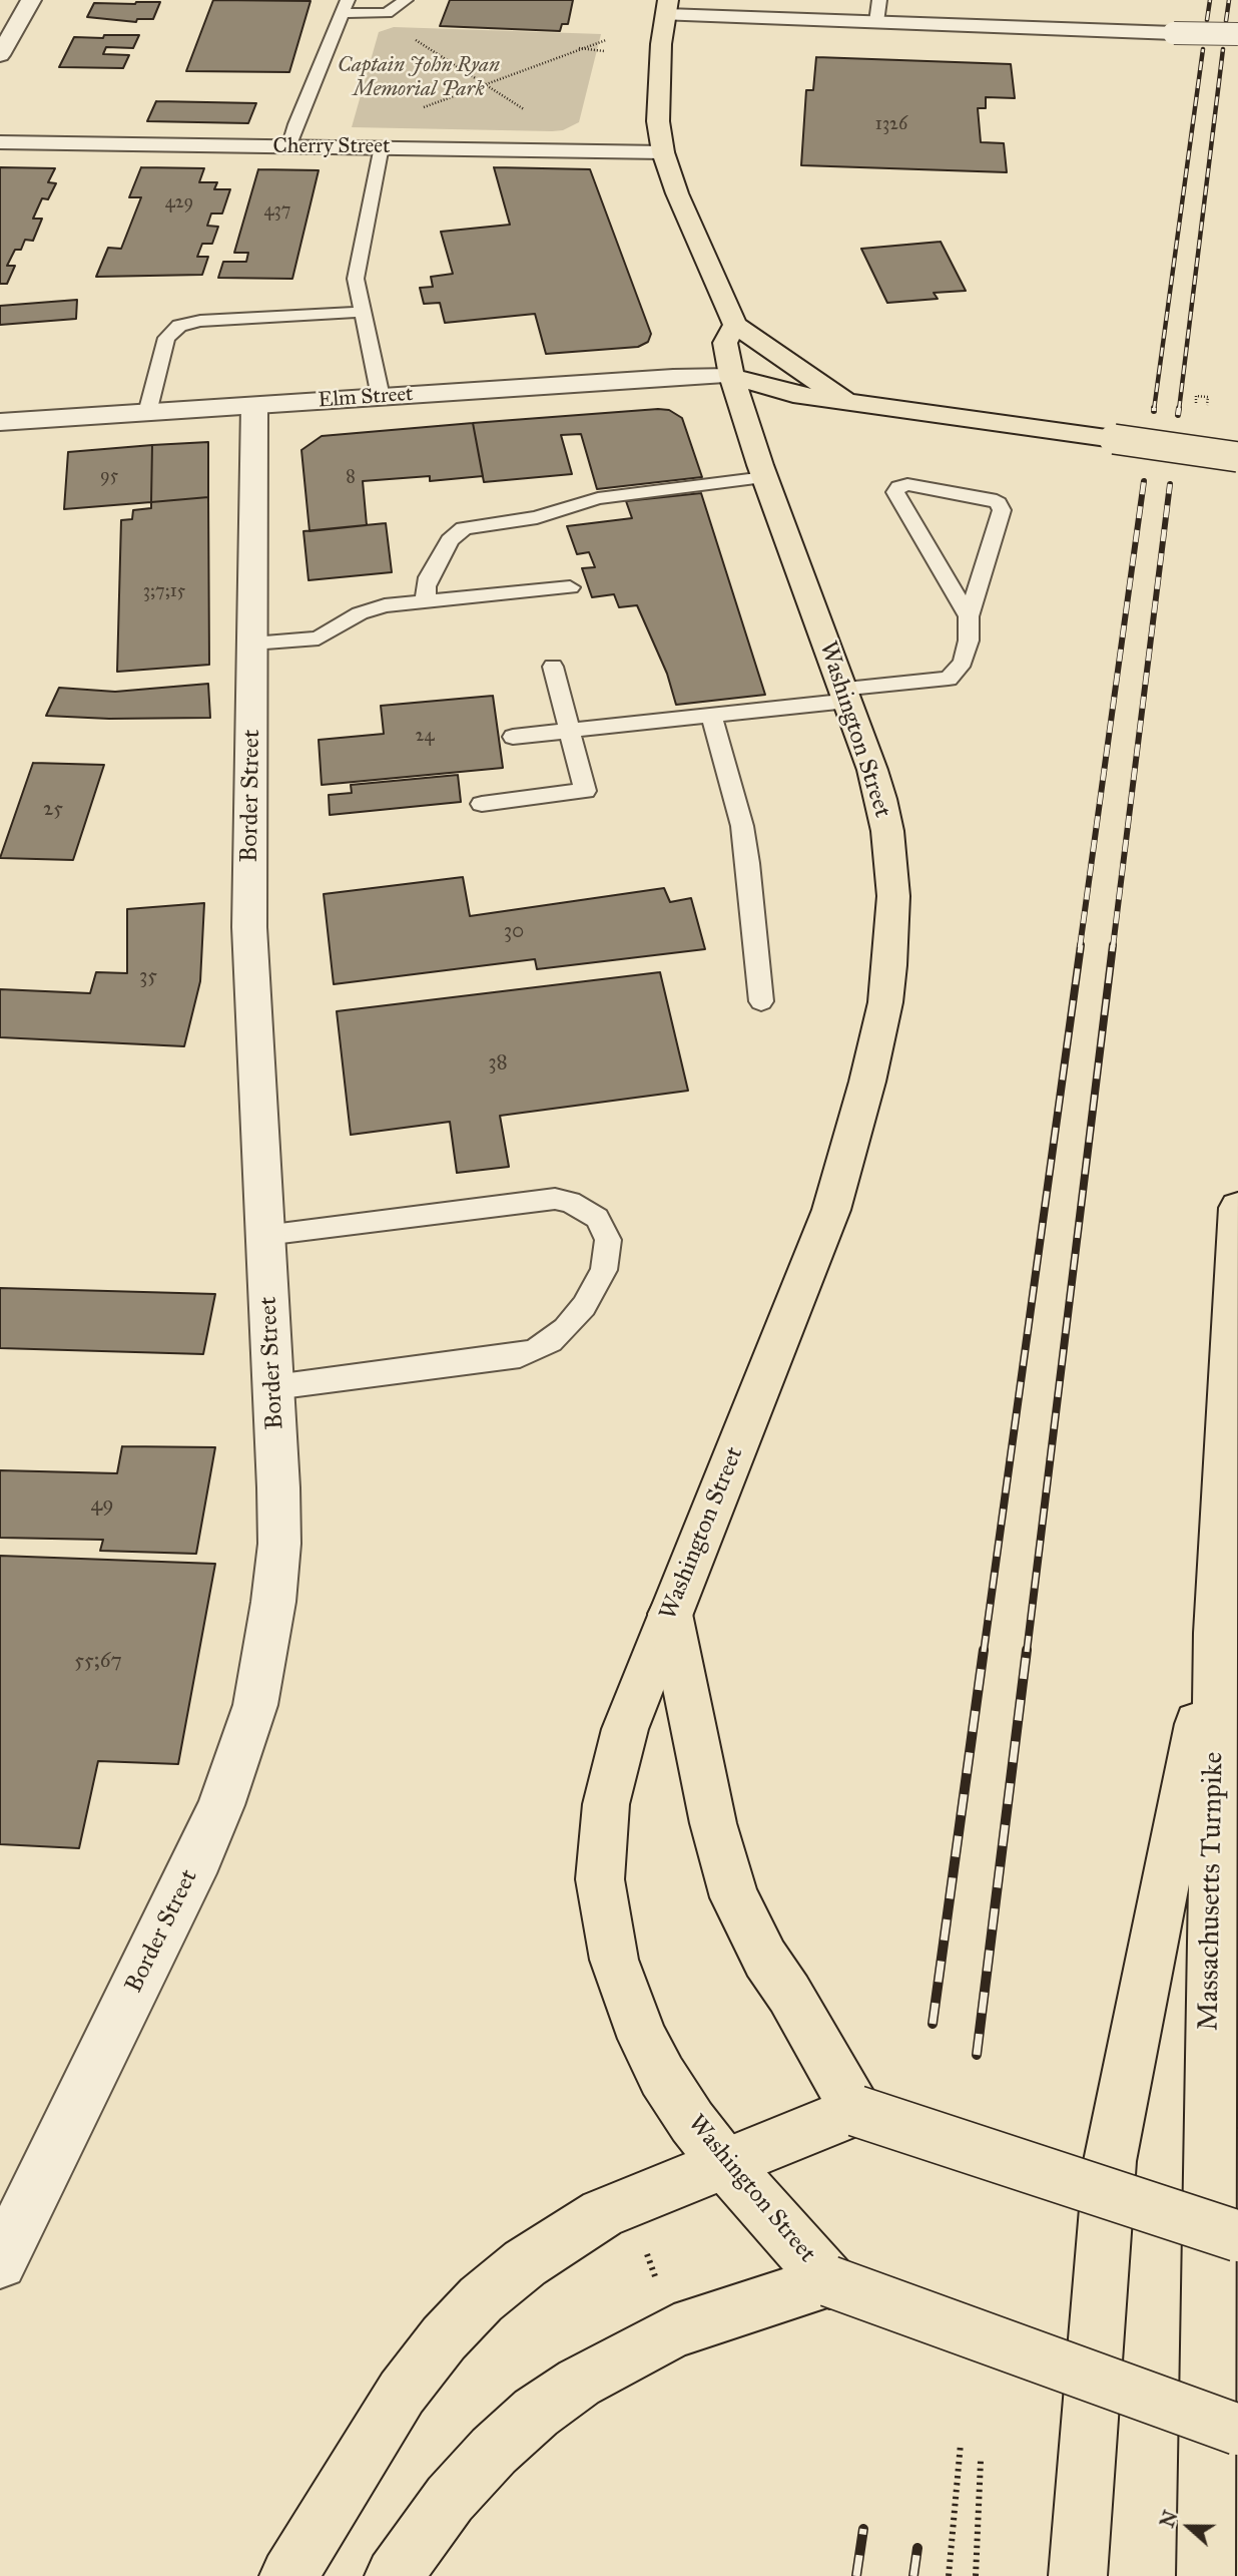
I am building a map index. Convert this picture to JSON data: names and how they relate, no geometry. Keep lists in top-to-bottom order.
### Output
{
  "streets": {
    "main road": ["Washington Street", "Massachusetts Turnpike"],
    "street": ["Cherry Street", "Elm Street", "Border Street"]
  },
  "crossings": [
    ["Elm Street", "Washington Street"],
    ["Elm Street", "Border Street"]
  ],
  "parks": ["Captain John Ryan Memorial Park"],
  "house_numbers": [
    "1326",
    "429",
    "437",
    "95",
    "8",
    "3;7;15",
    "24",
    "25",
    "30",
    "35",
    "38",
    "49",
    "55;67"
  ],
  "north": "left"
}
